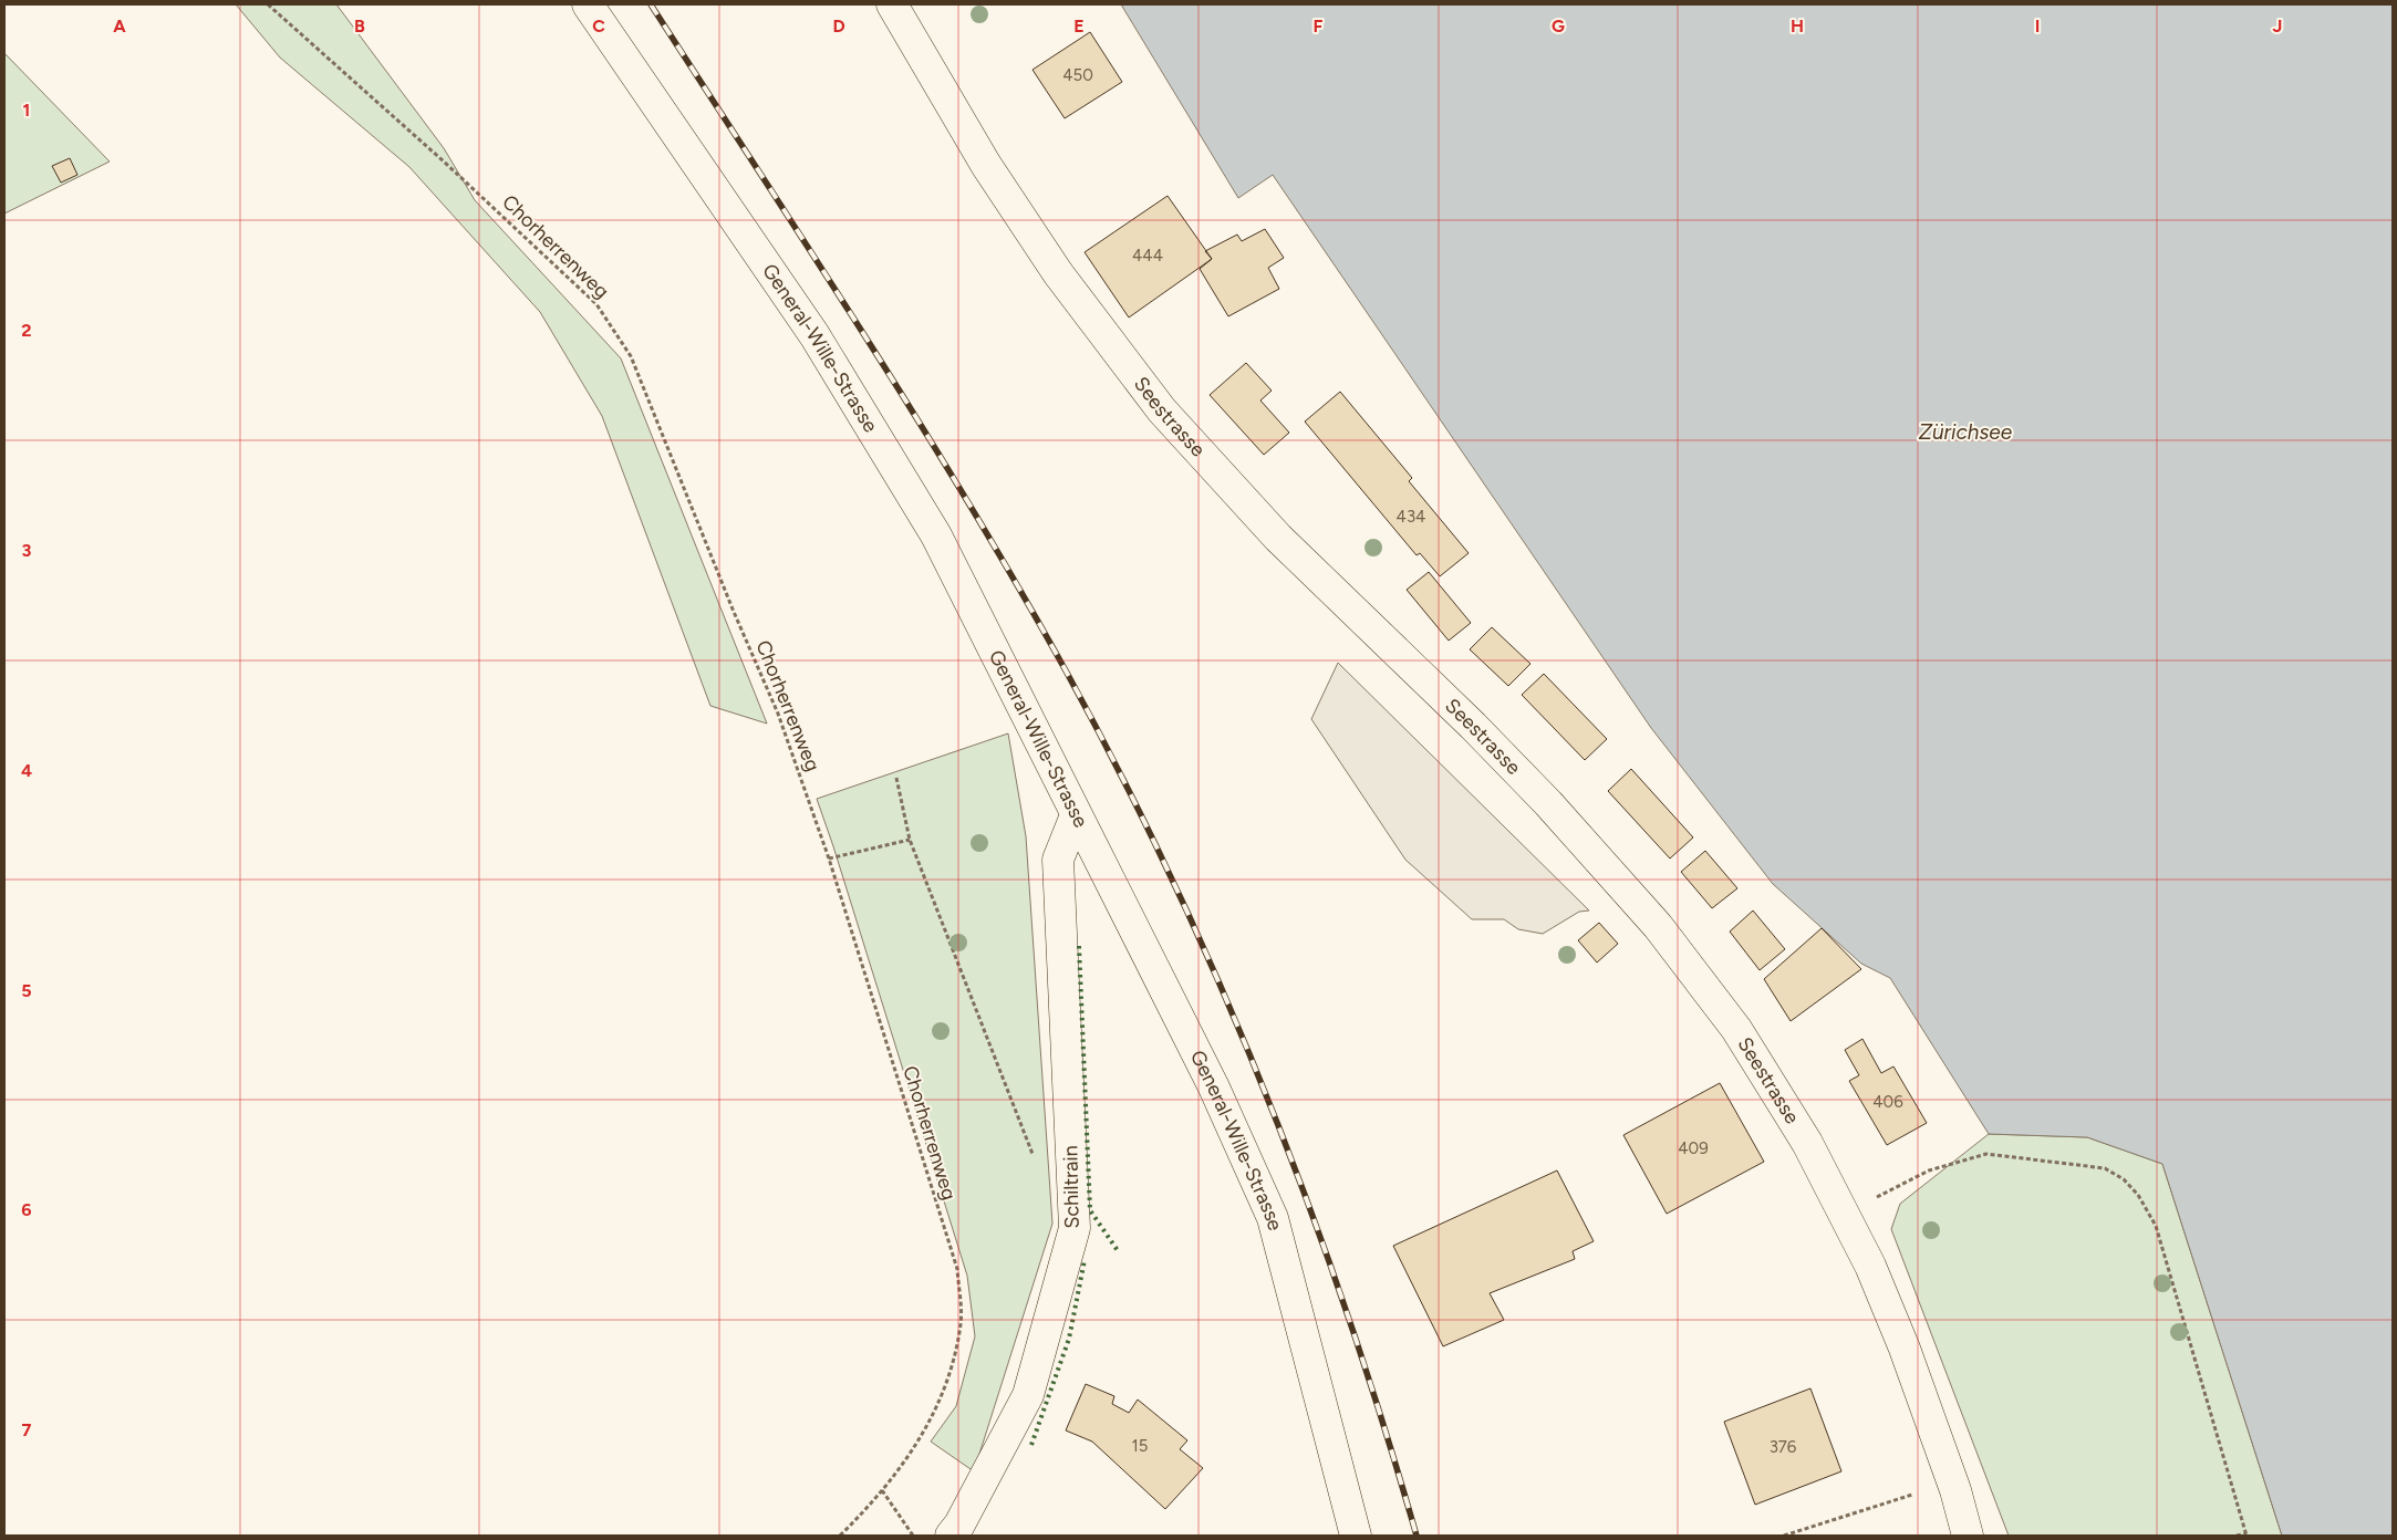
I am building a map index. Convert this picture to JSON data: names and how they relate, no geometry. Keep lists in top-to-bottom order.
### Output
{
  "streets": {
    "street": ["General-Wille-Strasse", "Seestrasse", "Schiltrain"],
    "path": ["Chorherrenweg"]
  },
  "crossings": [
    ["General-Wille-Strasse", "Schiltrain"]
  ],
  "water": ["Zürichsee"],
  "house_numbers": [
    "450",
    "444",
    "434",
    "406",
    "409",
    "15",
    "376"
  ],
  "grid": {
    "columns": [
      "A",
      "B",
      "C",
      "D",
      "E",
      "F",
      "G",
      "H",
      "I",
      "J"
    ],
    "rows": [
      "1",
      "2",
      "3",
      "4",
      "5",
      "6",
      "7"
    ]
  }
}
